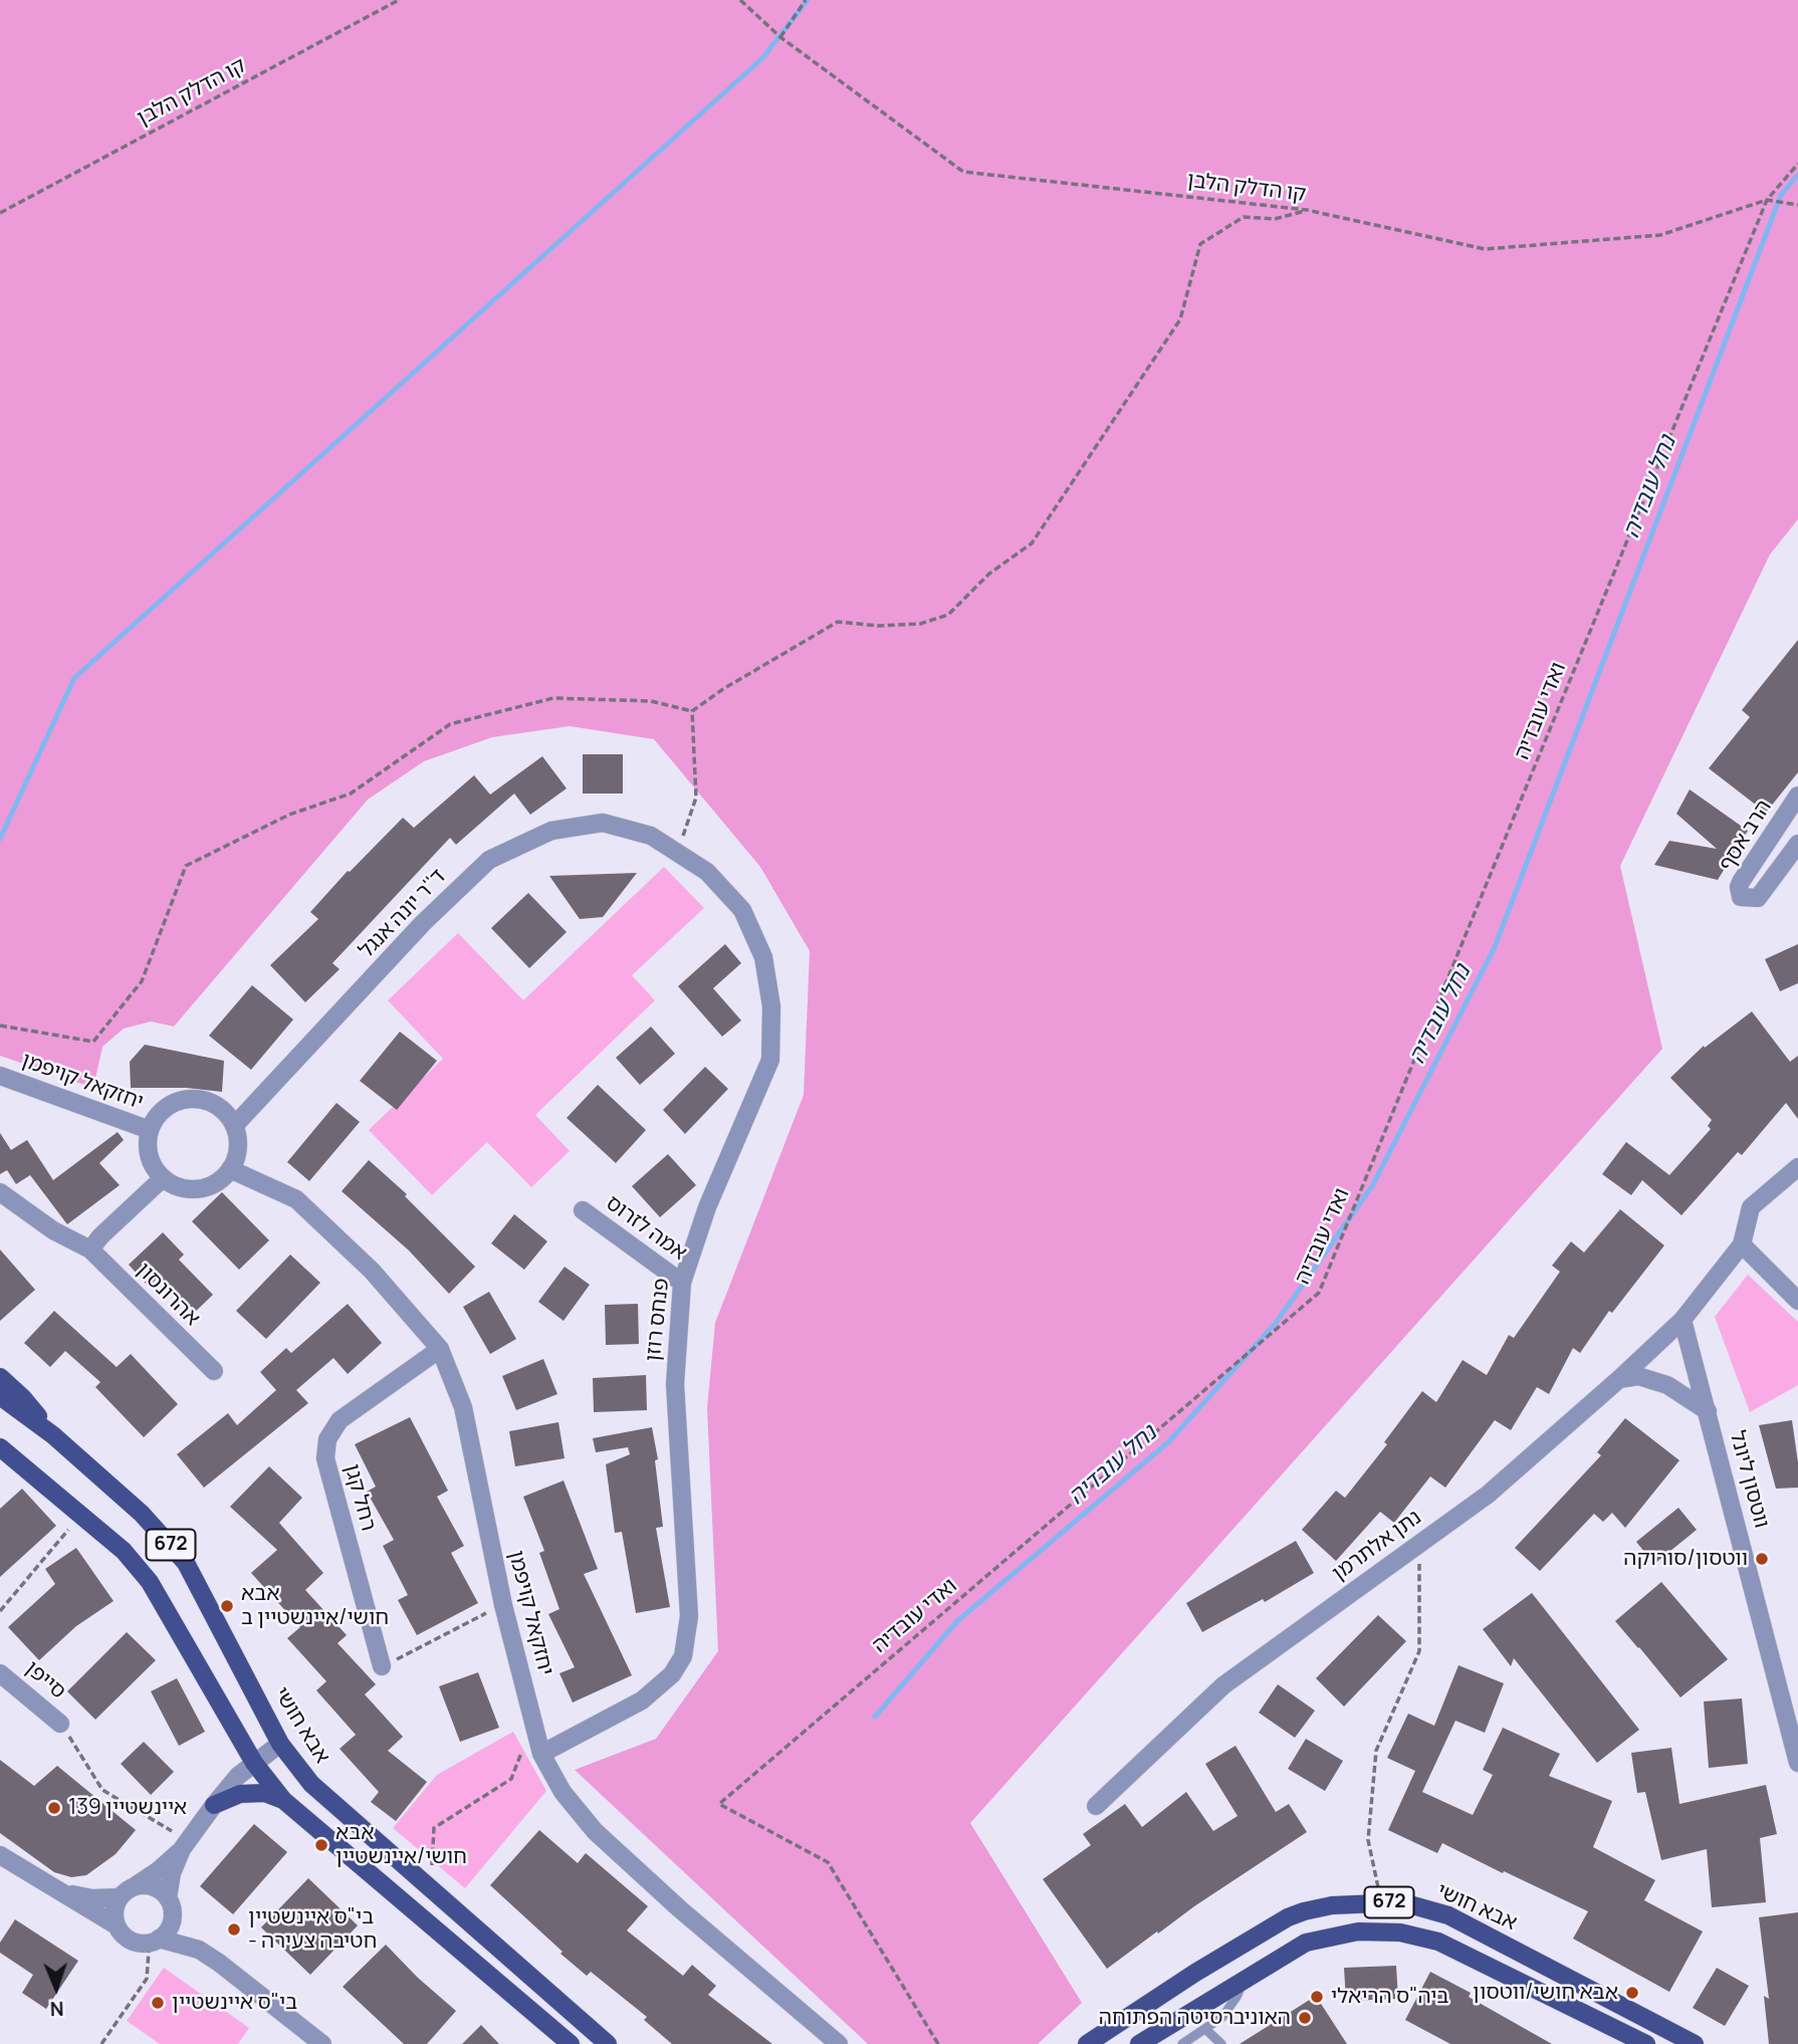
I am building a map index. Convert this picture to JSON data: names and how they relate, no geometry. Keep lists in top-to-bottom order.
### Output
{
  "streets": {
    "main road": ["672", "אבא חושי"],
    "street": [
      "הרב אסף",
      "ד''ר יונה אנגל",
      "יחזקאל קויפמן",
      "אמה לזרוס",
      "אהרונסון",
      "פנחס רוזן",
      "ווטסון ליונל",
      "רחל קגן",
      "נתן אלתרמן",
      "סייפן"
    ],
    "path": ["קו הדלק הלבן", "ואדי עובדיה"]
  },
  "crossings": [
    ["קו הדלק הלבן", "ואדי עובדיה"],
    ["ד''ר יונה אנגל", "יחזקאל קויפמן"],
    ["ד''ר יונה אנגל", "פנחס רוזן"],
    ["יחזקאל קויפמן", "פנחס רוזן"],
    ["יחזקאל קויפמן", "רחל קגן"],
    ["אמה לזרוס", "פנחס רוזן"],
    ["ווטסון ליונל", "נתן אלתרמן"]
  ],
  "water": ["נחל עובדיה"],
  "places": [
    "ווטסון/סורוקה",
    "אבא חושי/איינשטיין ב",
    "איינשטיין 139",
    "אבא חושי/איינשטיין",
    "בי\"ס איינשטיין - חטיבה צעירה",
    "אבא חושי/ווטסון",
    "ביה\"ס הריאלי",
    "בי\"ס איינשטיין",
    "האוניברסיטה הפתוחה"
  ],
  "north": "bottom"
}
